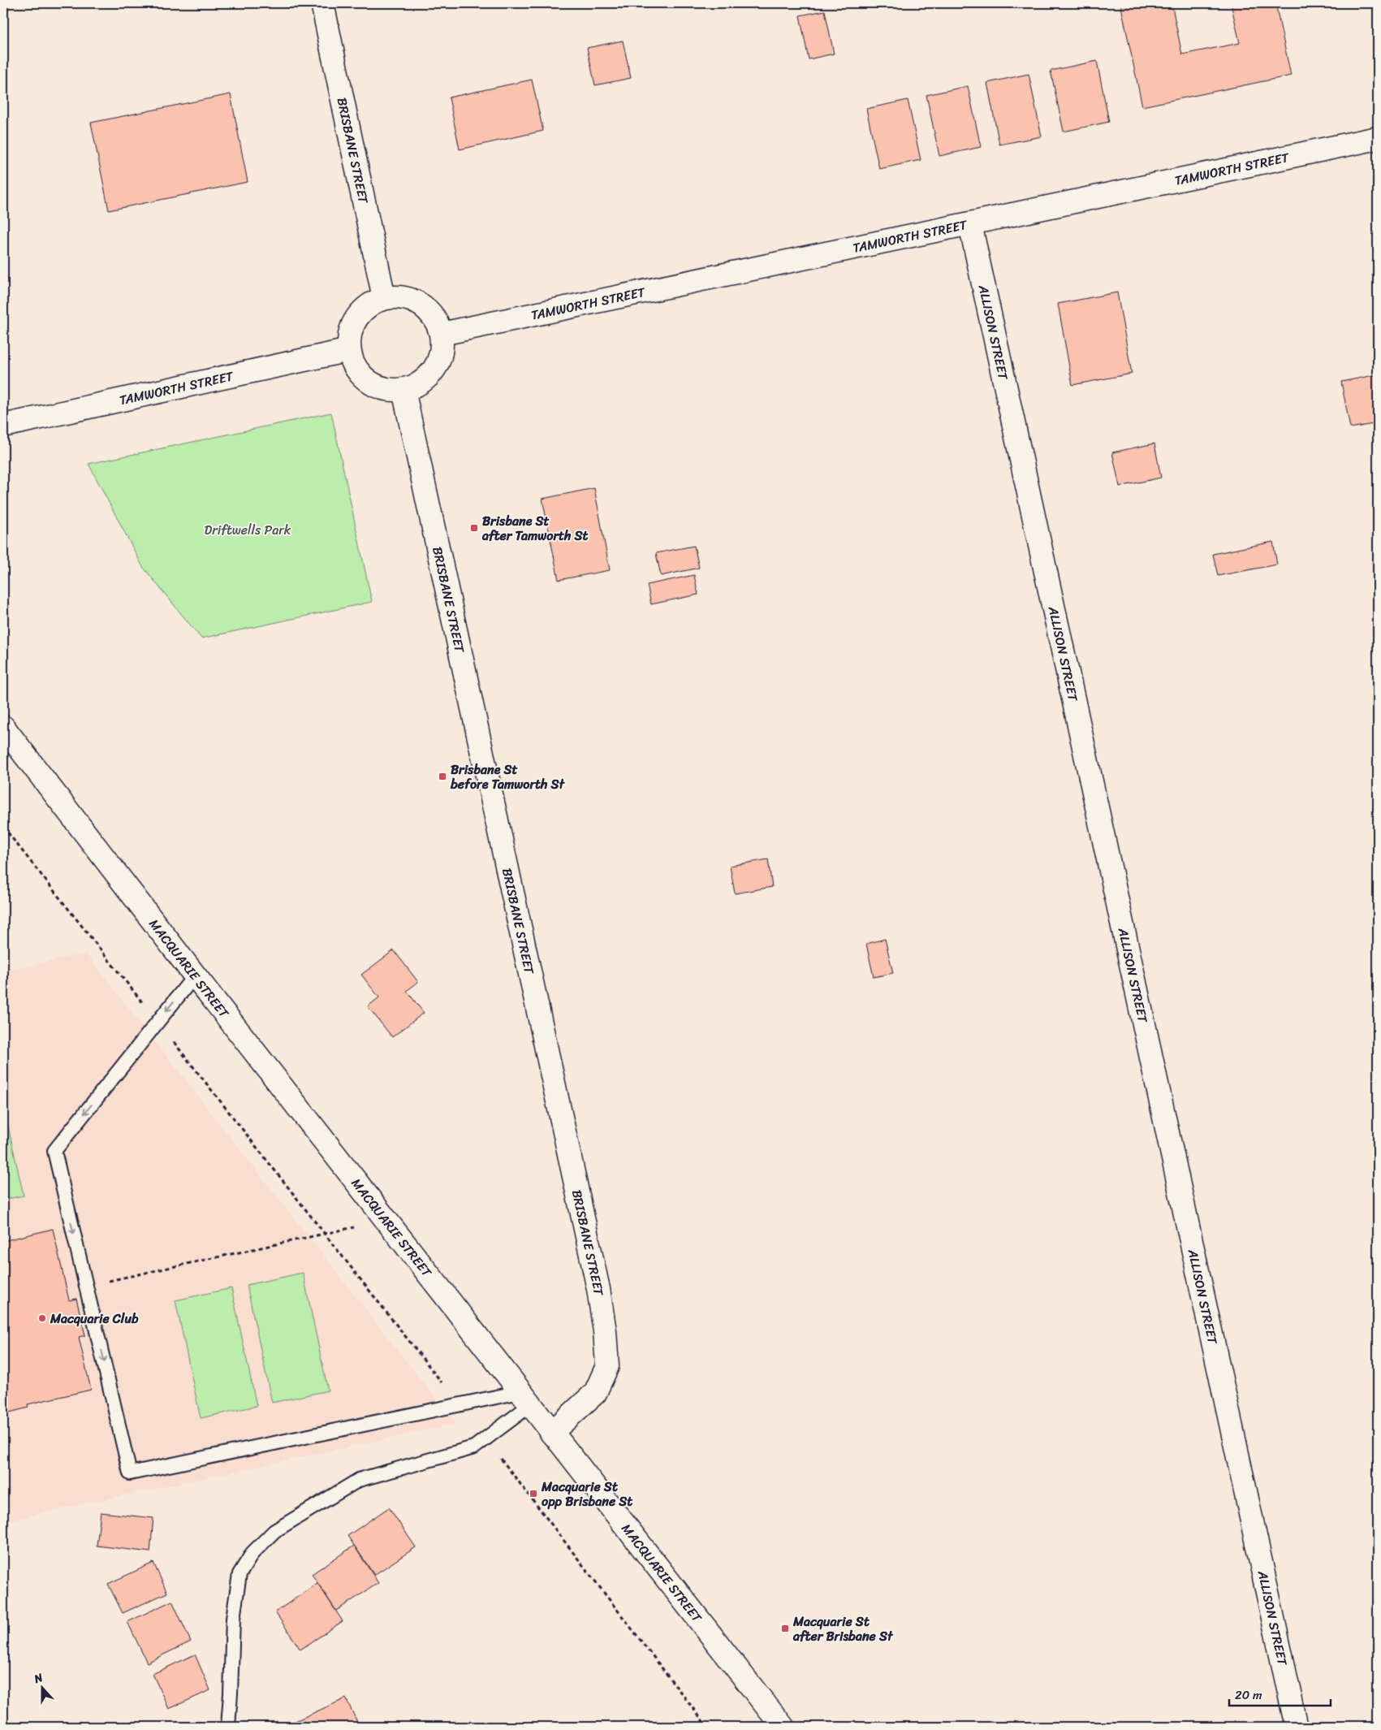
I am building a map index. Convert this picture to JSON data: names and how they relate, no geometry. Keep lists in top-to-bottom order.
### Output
{
  "streets": {
    "street": [
      "BRISBANE STREET",
      "TAMWORTH STREET",
      "ALLISON STREET",
      "MACQUARIE STREET"
    ]
  },
  "crossings": [
    ["BRISBANE STREET", "TAMWORTH STREET"],
    ["BRISBANE STREET", "MACQUARIE STREET"],
    ["TAMWORTH STREET", "ALLISON STREET"]
  ],
  "parks": ["Driftwells Park"],
  "places": {
    "transit": [
      "Brisbane St after Tamworth St",
      "Brisbane St before Tamworth St",
      "Macquarie St opp Brisbane St",
      "Macquarie St after Brisbane St"
    ],
    "other": ["Macquarie Club"]
  },
  "scale_bar": "20 m",
  "north": "top"
}
